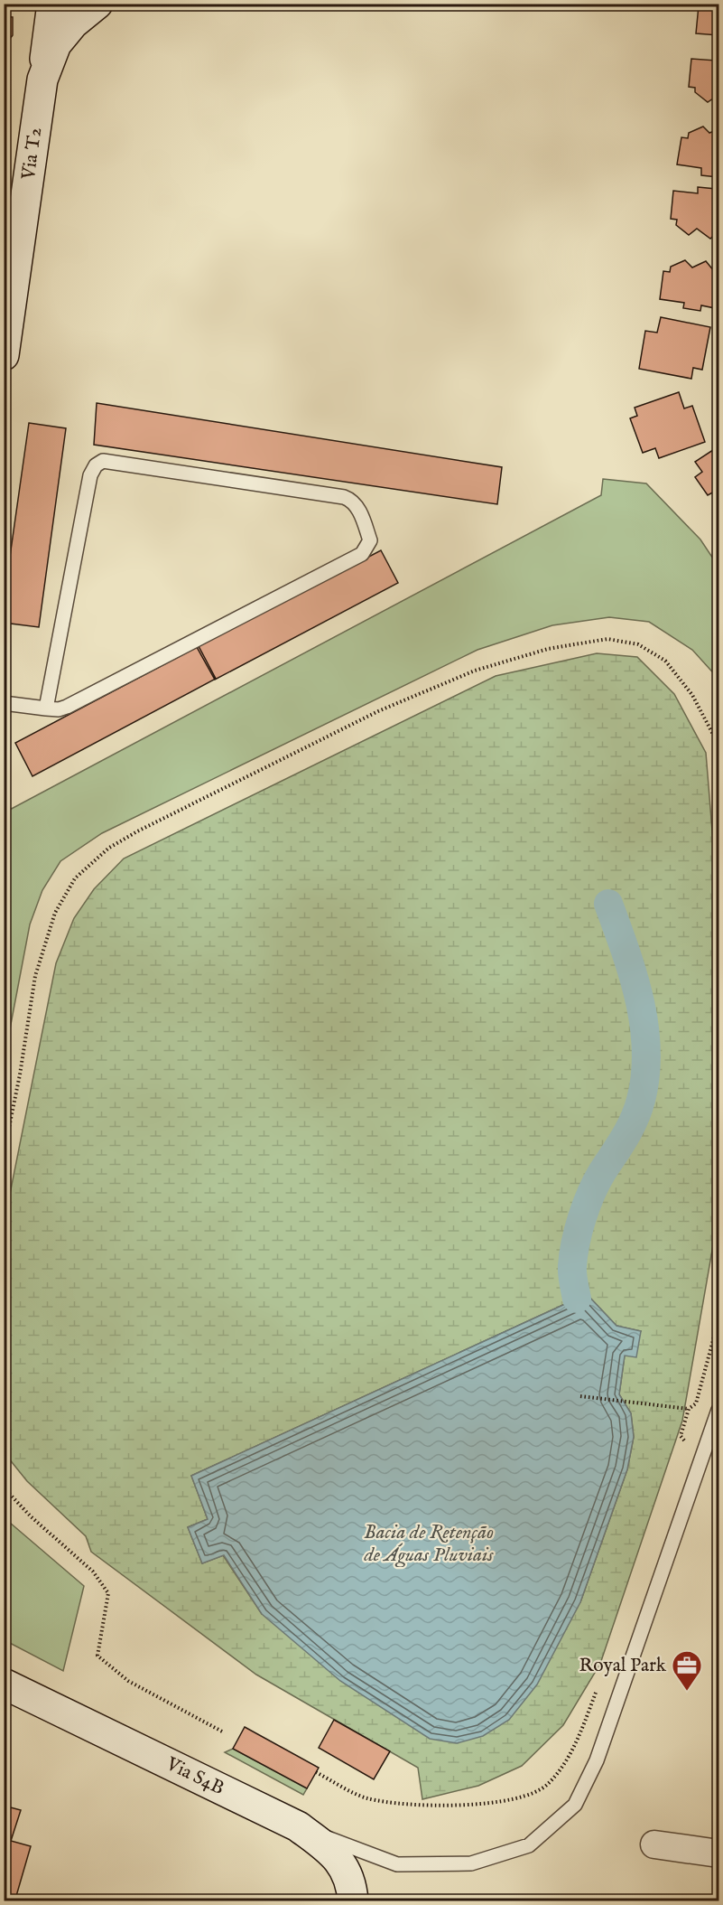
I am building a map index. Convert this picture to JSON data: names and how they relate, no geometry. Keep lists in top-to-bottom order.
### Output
{
  "streets": {
    "street": ["Via T2", "Via S4B"]
  },
  "water": ["Bacia de Retenção de Águas Pluviais"],
  "places": {
    "office": ["Royal Park"]
  }
}
